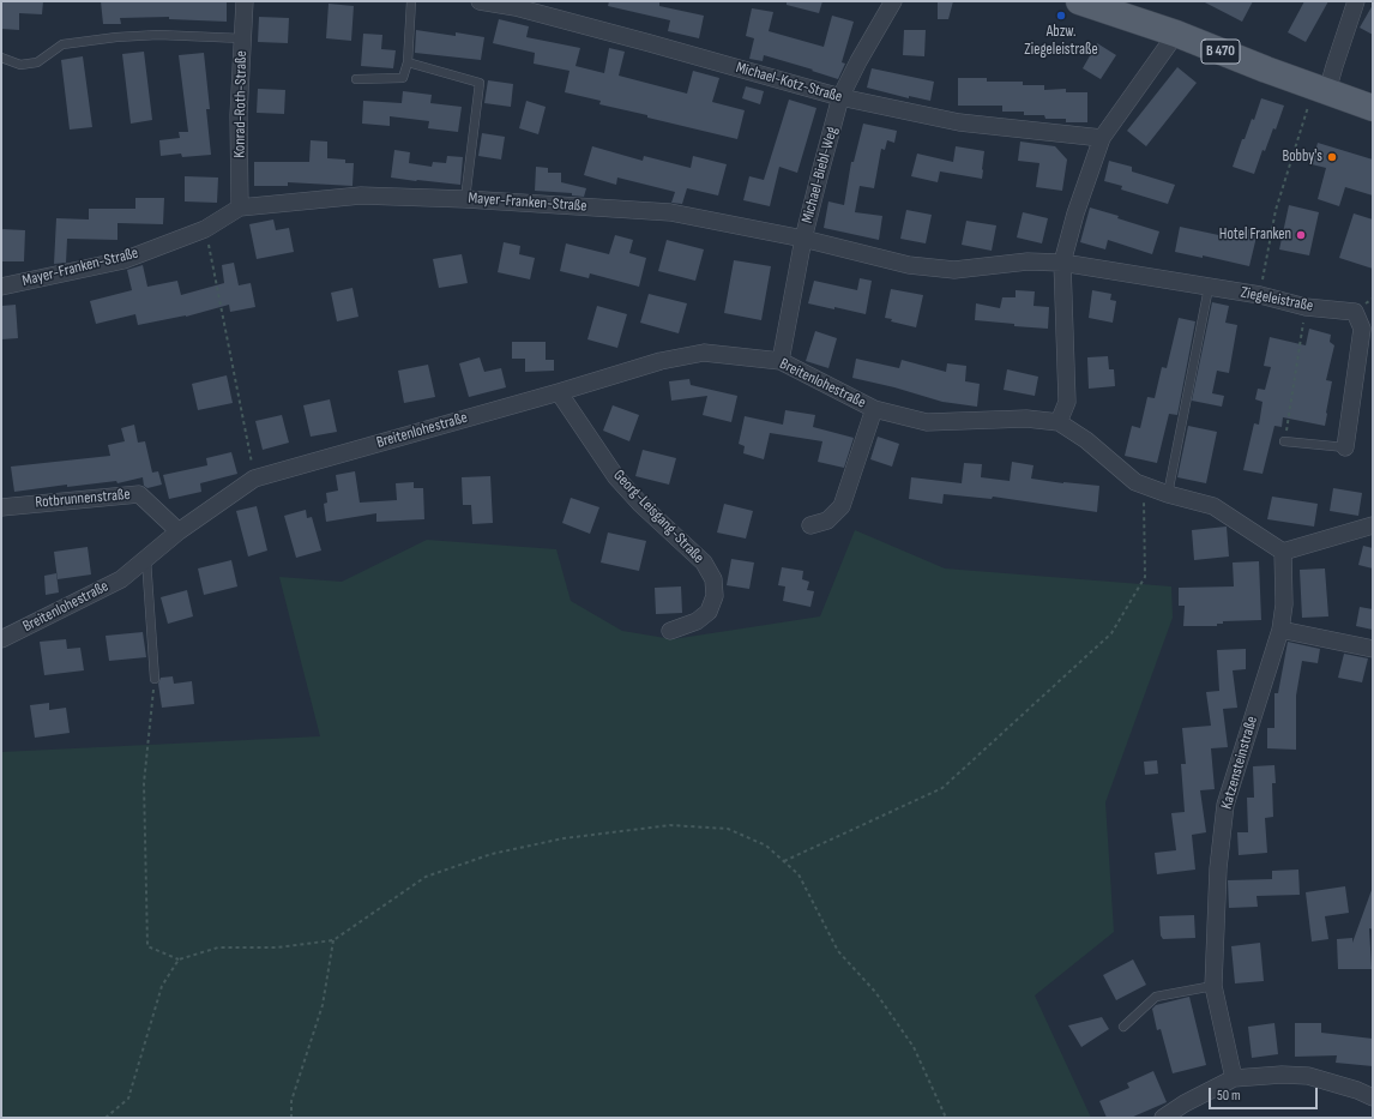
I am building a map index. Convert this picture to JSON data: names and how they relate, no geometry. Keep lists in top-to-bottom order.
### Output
{
  "streets": {
    "main road": ["B 470"],
    "street": [
      "Michael-Kotz-Straße",
      "Konrad-Roth-Straße",
      "Michael-Biebl-Weg",
      "Mayer-Franken-Straße",
      "Ziegeleistraße",
      "Breitenlohestraße",
      "Rotbrunnenstraße",
      "Georg-Leisgang-Straße",
      "Katzensteinstraße"
    ]
  },
  "crossings": [
    ["Michael-Kotz-Straße", "Michael-Biebl-Weg"],
    ["Konrad-Roth-Straße", "Mayer-Franken-Straße"],
    ["Michael-Biebl-Weg", "Mayer-Franken-Straße"],
    ["Michael-Biebl-Weg", "Breitenlohestraße"],
    ["Mayer-Franken-Straße", "Ziegeleistraße"],
    ["Breitenlohestraße", "Rotbrunnenstraße"],
    ["Breitenlohestraße", "Georg-Leisgang-Straße"],
    ["Breitenlohestraße", "Katzensteinstraße"]
  ],
  "places": ["Abzw. Ziegeleistraße", "Bobby's", "Hotel Franken"],
  "scale_bar": "50 m"
}
